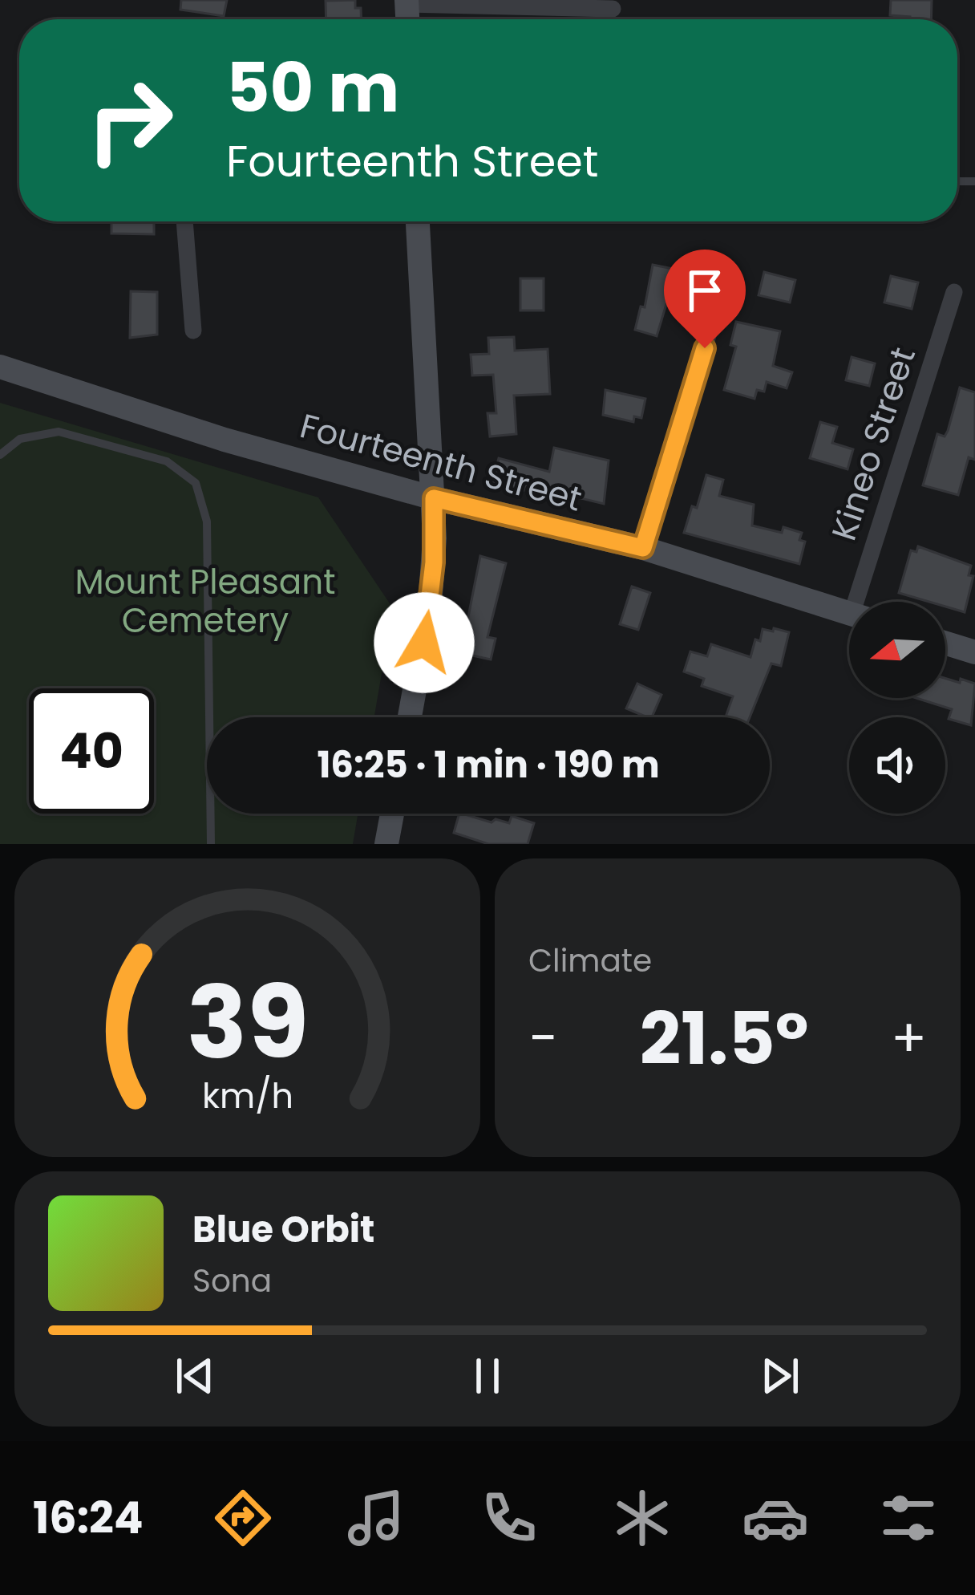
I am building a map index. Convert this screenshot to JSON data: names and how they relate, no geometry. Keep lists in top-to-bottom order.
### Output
{
  "streets": {
    "street": ["Kineo Street", "Fourteenth Street"]
  },
  "parks": ["Mount Pleasant Cemetery"],
  "north": "left",
  "page": {
    "turn": ["50 m", "Fourteenth Street"],
    "limit": "40",
    "trip": "16:25 · 1 min · 190 m",
    "tile": "Climate",
    "heat": ["−", "21.5°", "+"],
    "song": ["Blue Orbit", "Sona"],
    "tabs": "16:24",
    "gauge": ["39", "km/h"]
  }
}
